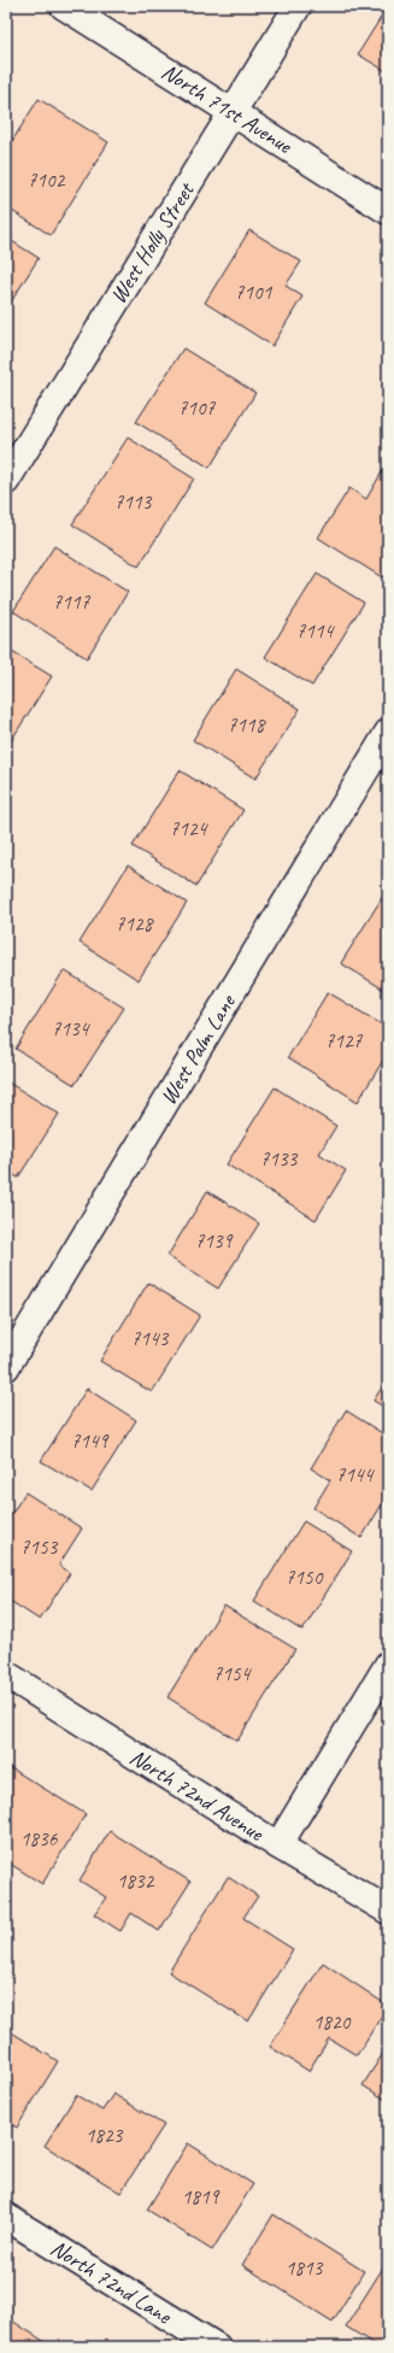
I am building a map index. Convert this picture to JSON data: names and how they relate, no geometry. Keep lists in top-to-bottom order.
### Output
{
  "streets": {
    "street": [
      "North 71st Avenue",
      "West Holly Street",
      "West Palm Lane",
      "North 72nd Avenue",
      "North 72nd Lane"
    ]
  },
  "crossings": [
    ["North 71st Avenue", "West Holly Street"]
  ],
  "house_numbers": [
    "7102",
    "7101",
    "7107",
    "7113",
    "7117",
    "7114",
    "7118",
    "7124",
    "7128",
    "7134",
    "7127",
    "7133",
    "7139",
    "7143",
    "7149",
    "7144",
    "7153",
    "7150",
    "7154",
    "1836",
    "1832",
    "1820",
    "1823",
    "1819",
    "1813"
  ]
}
